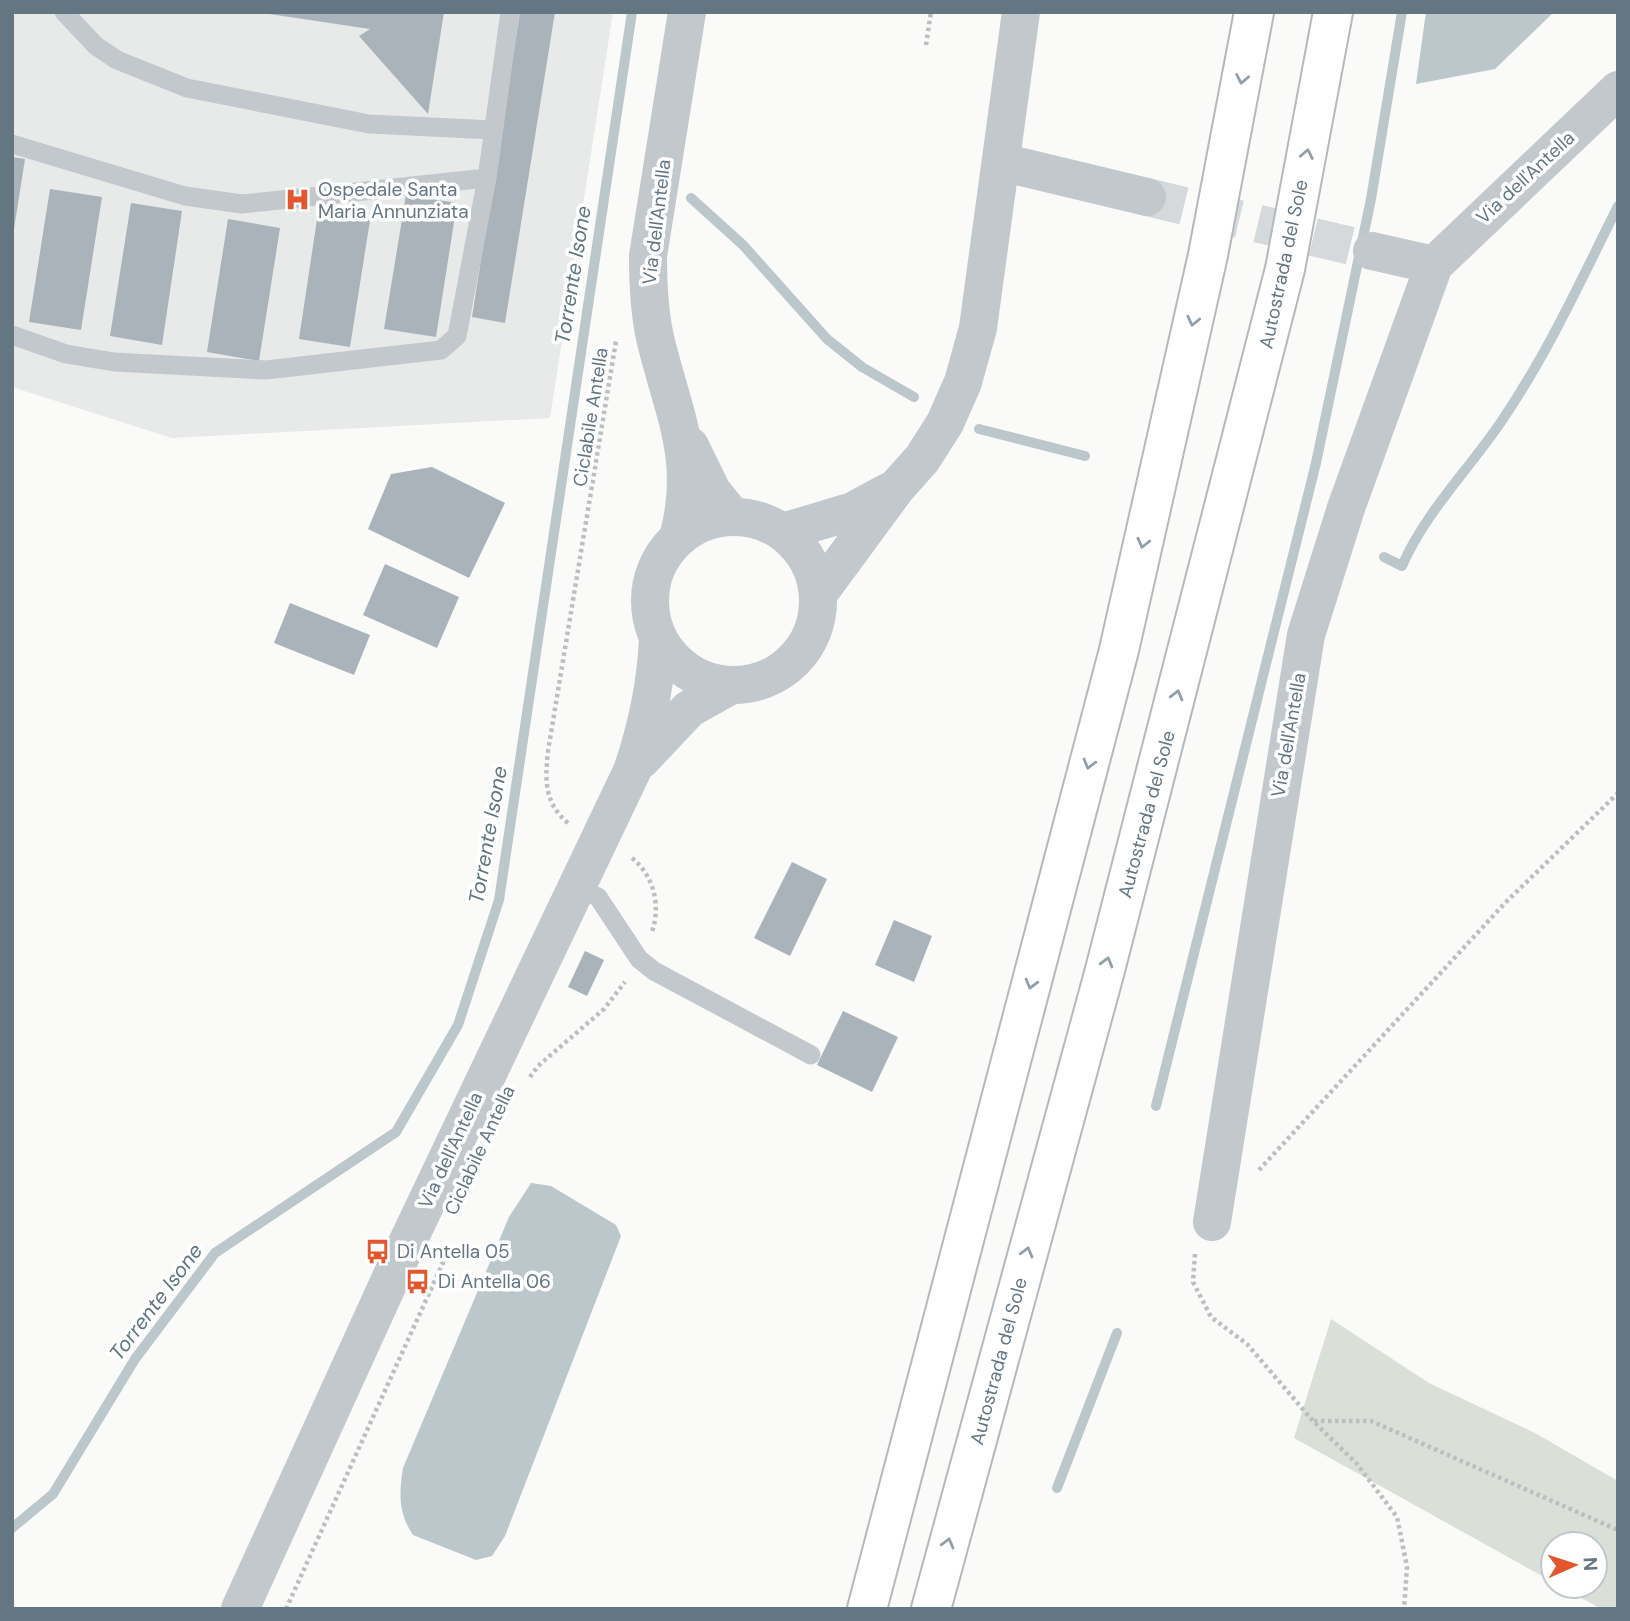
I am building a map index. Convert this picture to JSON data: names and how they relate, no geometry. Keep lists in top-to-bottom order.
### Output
{
  "streets": {
    "highway": ["Autostrada del Sole"],
    "street": ["Via dell'Antella"],
    "path": ["Ciclabile Antella"]
  },
  "water": ["Torrente Isone"],
  "places": {
    "hospital": ["Ospedale Santa Maria Annunziata"],
    "bus stop": ["Di Antella 05", "Di Antella 06"]
  },
  "north": "right"
}
